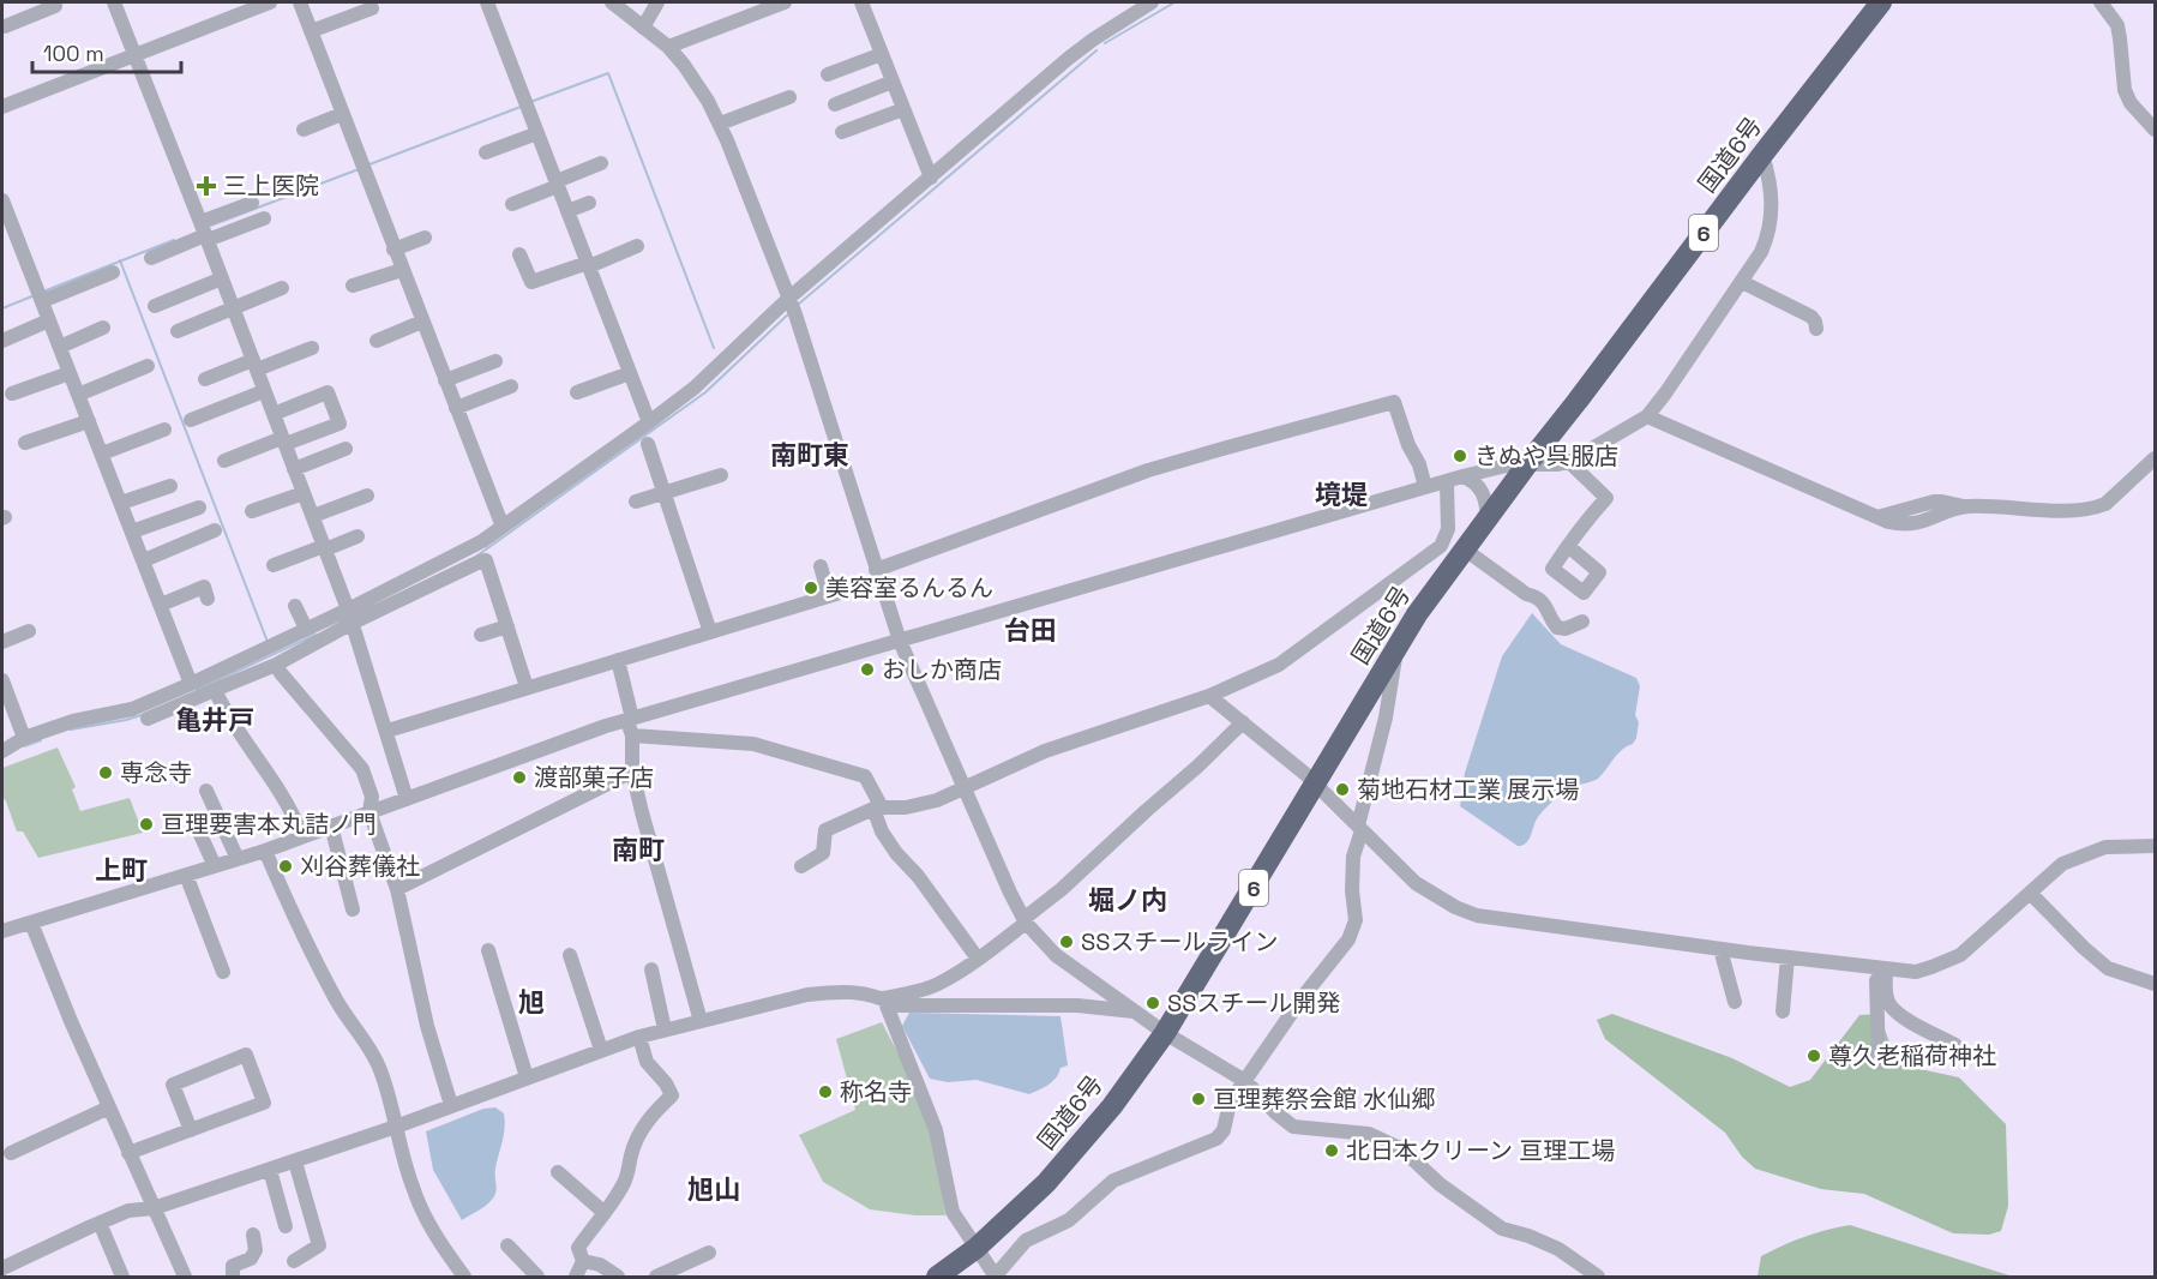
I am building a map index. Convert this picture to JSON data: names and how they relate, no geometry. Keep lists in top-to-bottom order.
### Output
{
  "streets": {
    "highway": ["国道6号", "6"]
  },
  "districts": [
    "南町東",
    "境堤",
    "台田",
    "亀井戸",
    "南町",
    "上町",
    "堀ノ内",
    "旭",
    "旭山"
  ],
  "places": {
    "health": ["三上医院"],
    "other": [
      "きぬや呉服店",
      "美容室るんるん",
      "おしか商店",
      "専念寺",
      "渡部菓子店",
      "菊地石材工業 展示場",
      "亘理要害本丸詰ノ門",
      "刈谷葬儀社",
      "SSスチールライン",
      "SSスチール開発",
      "尊久老稲荷神社",
      "称名寺",
      "亘理葬祭会館 水仙郷",
      "北日本クリーン 亘理工場"
    ]
  },
  "scale_bar": "100 m"
}
